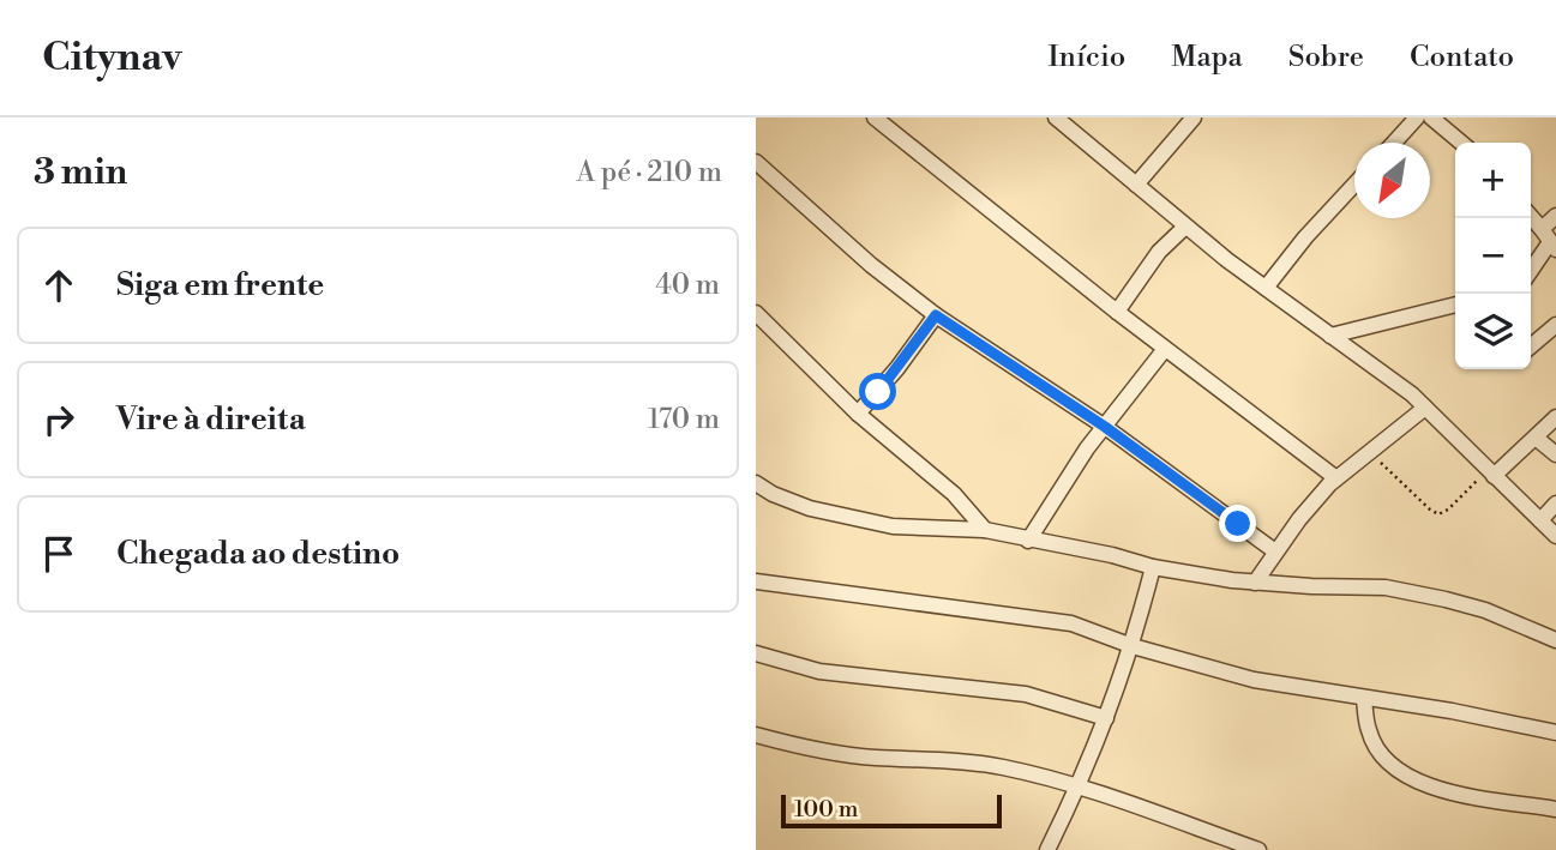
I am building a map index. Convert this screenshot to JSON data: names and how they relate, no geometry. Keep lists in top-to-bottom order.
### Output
{
  "scale_bar": "100 m",
  "north": "bottom left",
  "page": {
    "header": "Citynav",
    "nav": [
      "Início",
      "Mapa",
      "Sobre",
      "Contato"
    ],
    "heading": ["3 min", "A pé · 210 m"],
    "map_buttons": ["+", "−"],
    "list": [
      ["Siga em frente", "40 m"],
      ["Vire à direita", "170 m"],
      "Chegada ao destino"
    ],
    "scale": "100 m"
  }
}
